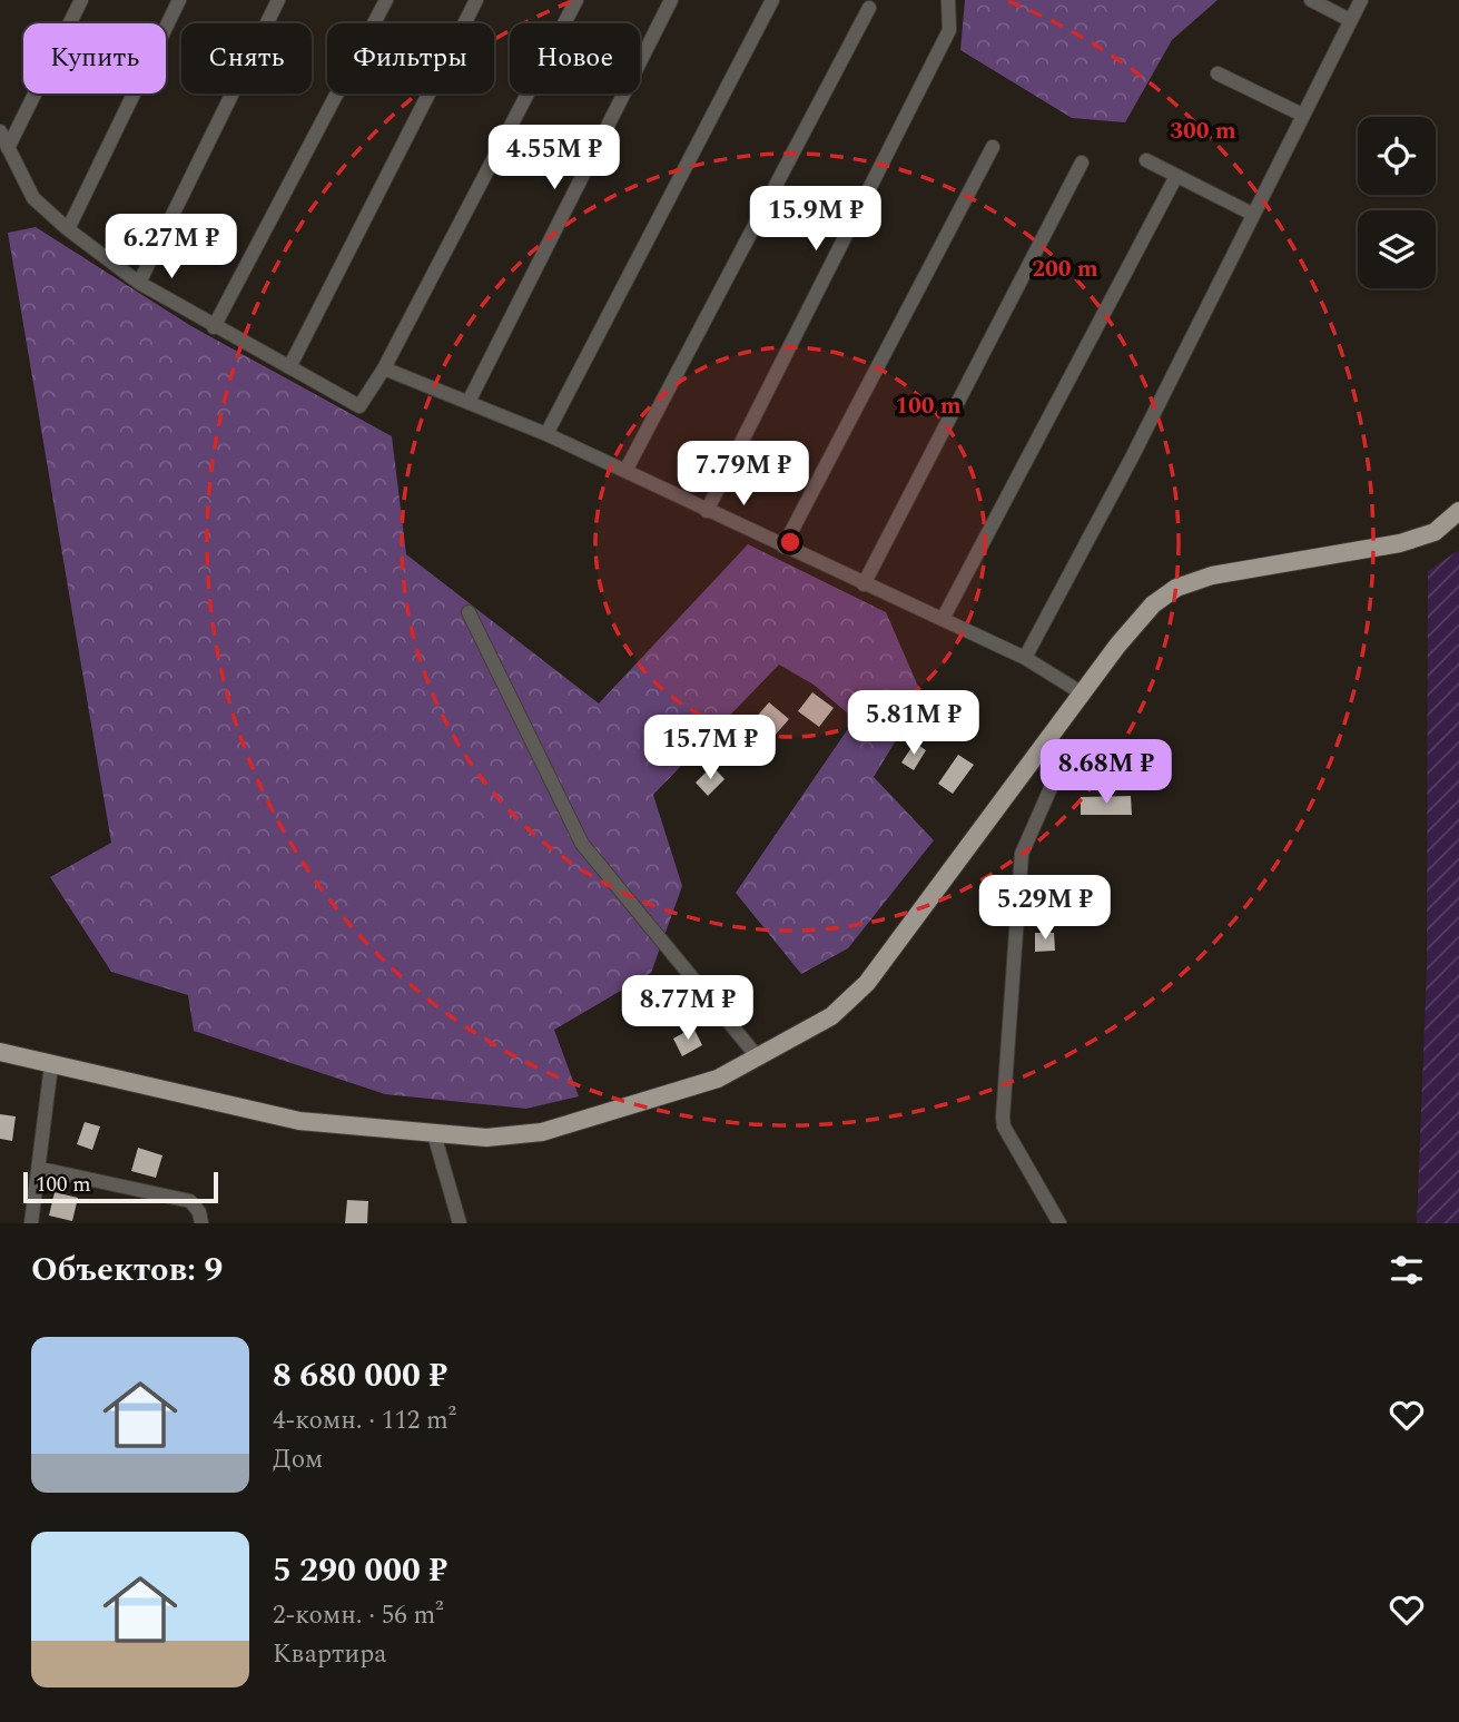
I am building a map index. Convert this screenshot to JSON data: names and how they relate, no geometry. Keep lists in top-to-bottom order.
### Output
{
  "scale_bar": "100 m",
  "page": {
    "chip": [
      "Купить",
      "Снять",
      "Фильтры",
      "Новое"
    ],
    "price": [
      "4.55M ₽",
      "15.9M ₽",
      "6.27M ₽",
      "7.79M ₽",
      "5.81M ₽",
      "15.7M ₽",
      "8.68M ₽",
      "5.29M ₽",
      "8.77M ₽"
    ],
    "scale": "100 m",
    "heading": "Объектов: 9",
    "list": [
      {
        "name": "8 680 000 ₽",
        "note": "4-комн. · 112 m² · Дом"
      },
      {
        "name": "5 290 000 ₽",
        "note": "2-комн. · 56 m² · Квартира"
      }
    ]
  },
  "rings": ["300 m", "200 m", "100 m"]
}
